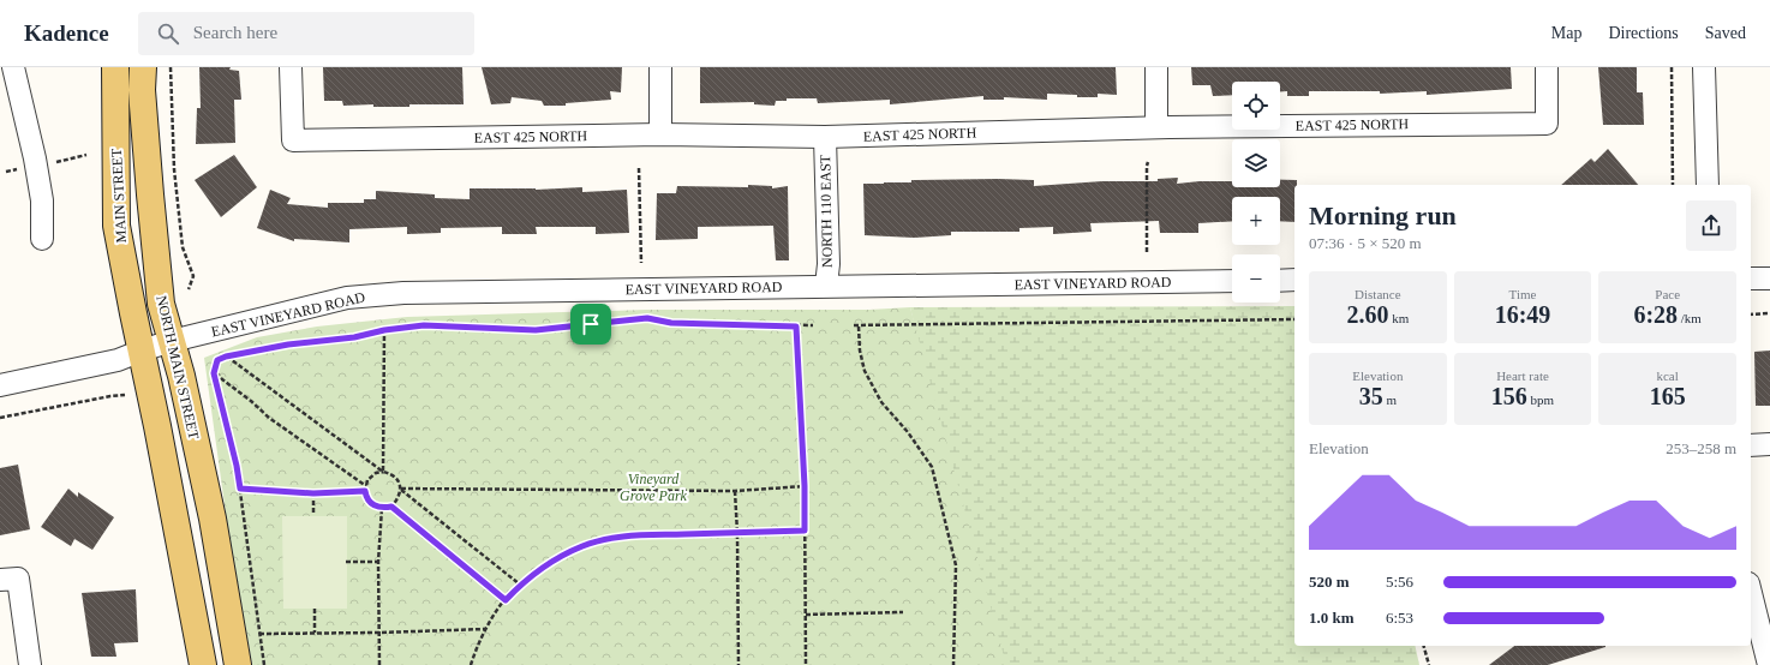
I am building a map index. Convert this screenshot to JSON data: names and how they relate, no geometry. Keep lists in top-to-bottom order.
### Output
{
  "streets": {
    "main road": ["MAIN STREET", "NORTH MAIN STREET"],
    "street": ["EAST 425 NORTH", "NORTH 110 EAST", "EAST VINEYARD ROAD"]
  },
  "crossings": [
    ["EAST 425 NORTH", "NORTH 110 EAST"],
    ["MAIN STREET", "EAST VINEYARD ROAD"],
    ["NORTH 110 EAST", "EAST VINEYARD ROAD"],
    ["EAST VINEYARD ROAD", "NORTH MAIN STREET"]
  ],
  "parks": ["Vineyard Grove Park"],
  "page": {
    "header": "Kadence",
    "search": "Search here",
    "nav": ["Map", "Directions", "Saved"],
    "map_buttons": ["+", "−"],
    "heading": ["Morning run", "07:36 · 5 × 520 m"],
    "stats": [
      ["Distance", "2.60 km"],
      ["Time", "16:49"],
      ["Pace", "6:28 /km"],
      ["Elevation", "35 m"],
      ["Heart rate", "156 bpm"],
      ["kcal", "165"]
    ],
    "chart": ["Elevation", "253–258 m"],
    "list": [
      {
        "name": "520 m",
        "note": "5:56"
      },
      {
        "name": "1.0 km",
        "note": "6:53"
      }
    ]
  }
}
